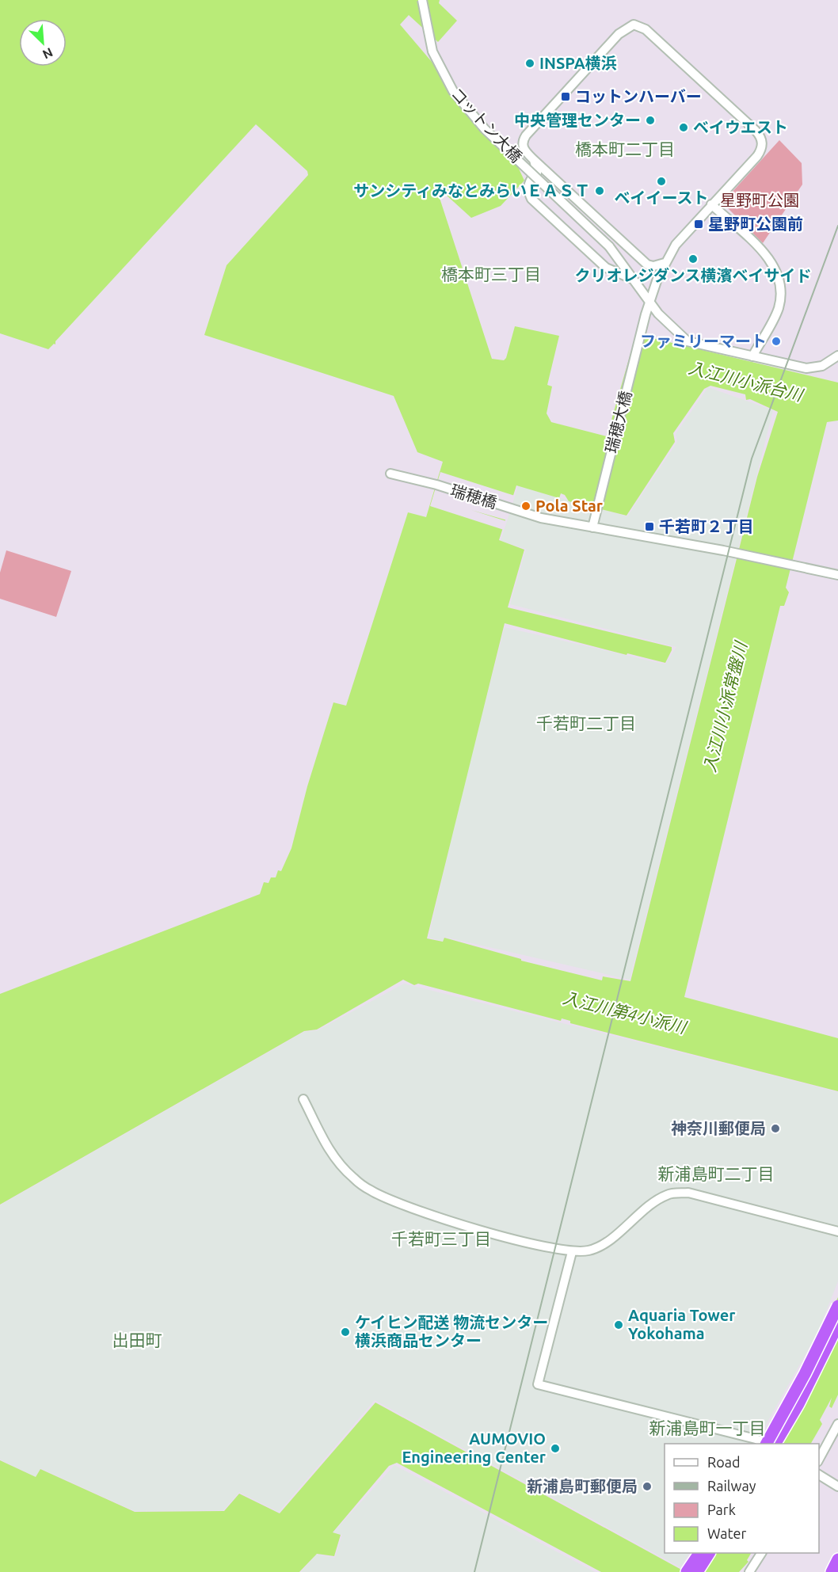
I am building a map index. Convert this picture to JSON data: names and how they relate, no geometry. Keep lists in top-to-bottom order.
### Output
{
  "streets": {
    "street": ["コットン大橋", "瑞穂大橋", "瑞穂橋"]
  },
  "crossings": [
    ["コットン大橋", "瑞穂大橋"],
    ["瑞穂大橋", "瑞穂橋"]
  ],
  "districts": [
    "橋本町二丁目",
    "橋本町三丁目",
    "千若町二丁目",
    "新浦島町二丁目",
    "千若町三丁目",
    "出田町",
    "新浦島町一丁目"
  ],
  "water": ["入江川小派台川", "入江川小派常盤川", "入江川第4小派川"],
  "parks": ["星野町公園"],
  "places": {
    "other": [
      "INSPA横浜",
      "中央管理センター",
      "ベイウエスト",
      "ベイイースト",
      "サンシティみなとみらいＥＡＳＴ",
      "クリオレジダンス横濱ベイサイド",
      "ファミリーマート",
      "Pola Star",
      "神奈川郵便局",
      "Aquaria Tower Yokohama",
      "ケイヒン配送 物流センター 横浜商品センター",
      "AUMOVIO Engineering Center",
      "新浦島町郵便局"
    ],
    "transit": ["コットンハーバー", "星野町公園前", "千若町２丁目"]
  },
  "legend": [
    "Road",
    "Railway",
    "Park",
    "Water"
  ],
  "north": "bottom right"
}
